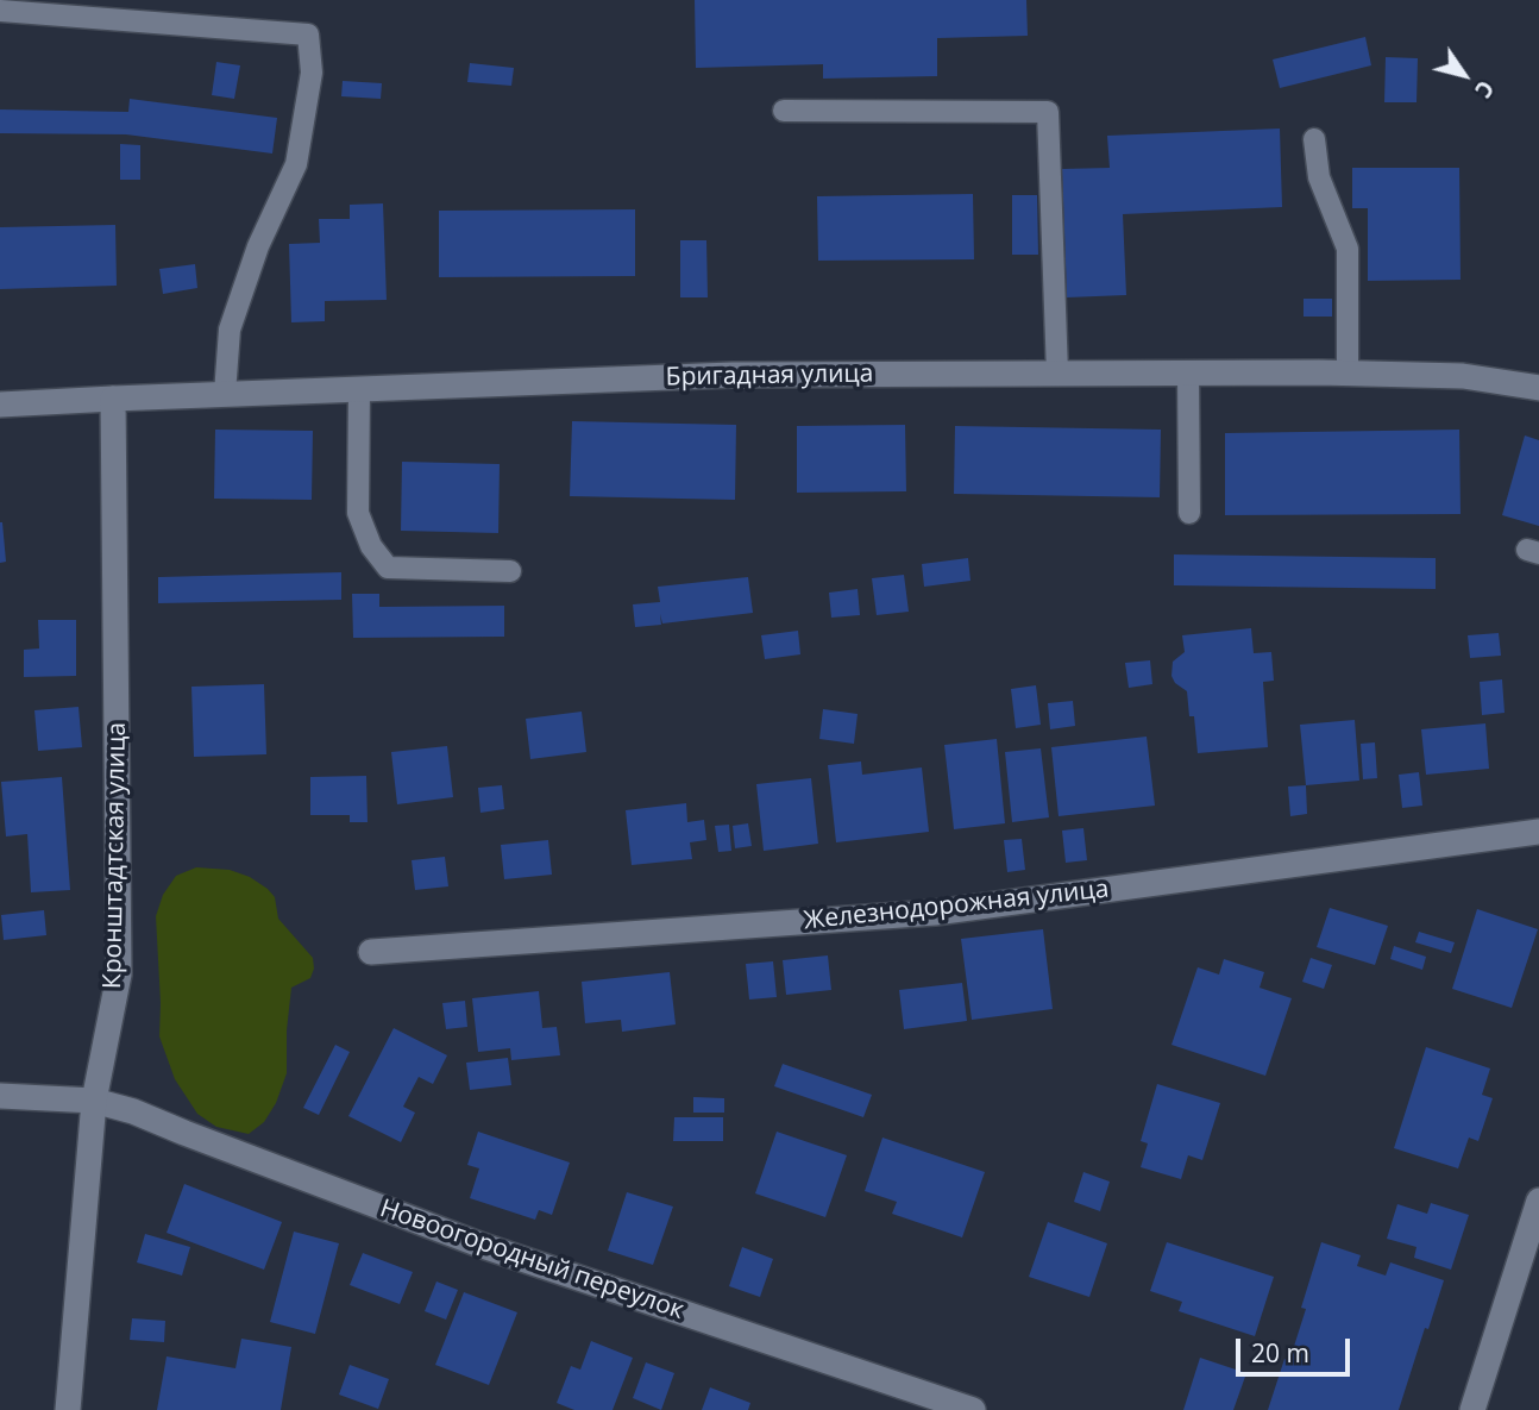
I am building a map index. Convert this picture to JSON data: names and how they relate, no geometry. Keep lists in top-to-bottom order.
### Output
{
  "streets": {
    "street": [
      "Бригадная улица",
      "Кронштадтская улица",
      "Железнодорожная улица",
      "Новоогородный переулок"
    ]
  },
  "crossings": [
    ["Бригадная улица", "Кронштадтская улица"],
    ["Кронштадтская улица", "Новоогородный переулок"]
  ],
  "scale_bar": "20 m",
  "north": "bottom right"
}
